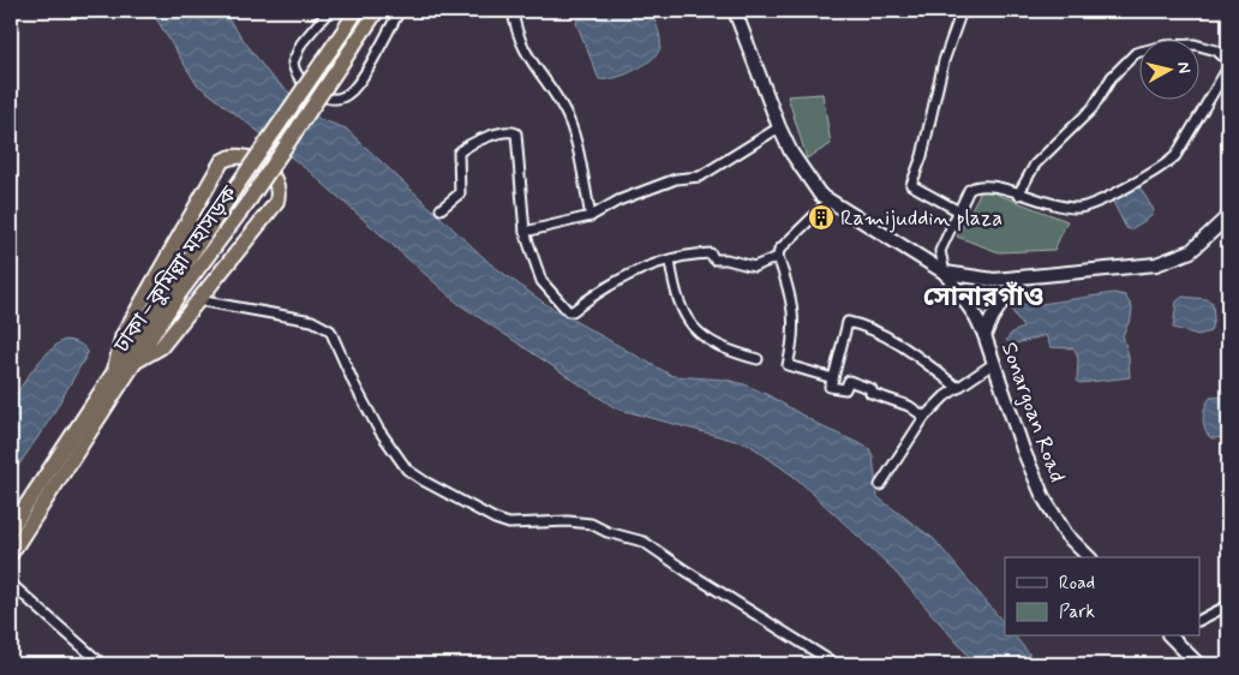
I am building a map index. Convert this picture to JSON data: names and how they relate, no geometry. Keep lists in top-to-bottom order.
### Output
{
  "streets": {
    "highway": ["ঢাকা–কুমিল্লা মহাসড়ক"],
    "main road": ["Sonargoan Road"]
  },
  "districts": ["সোনারগাঁও"],
  "places": {
    "building": ["Ramijuddin plaza"]
  },
  "legend": ["Road", "Park"],
  "north": "right"
}
